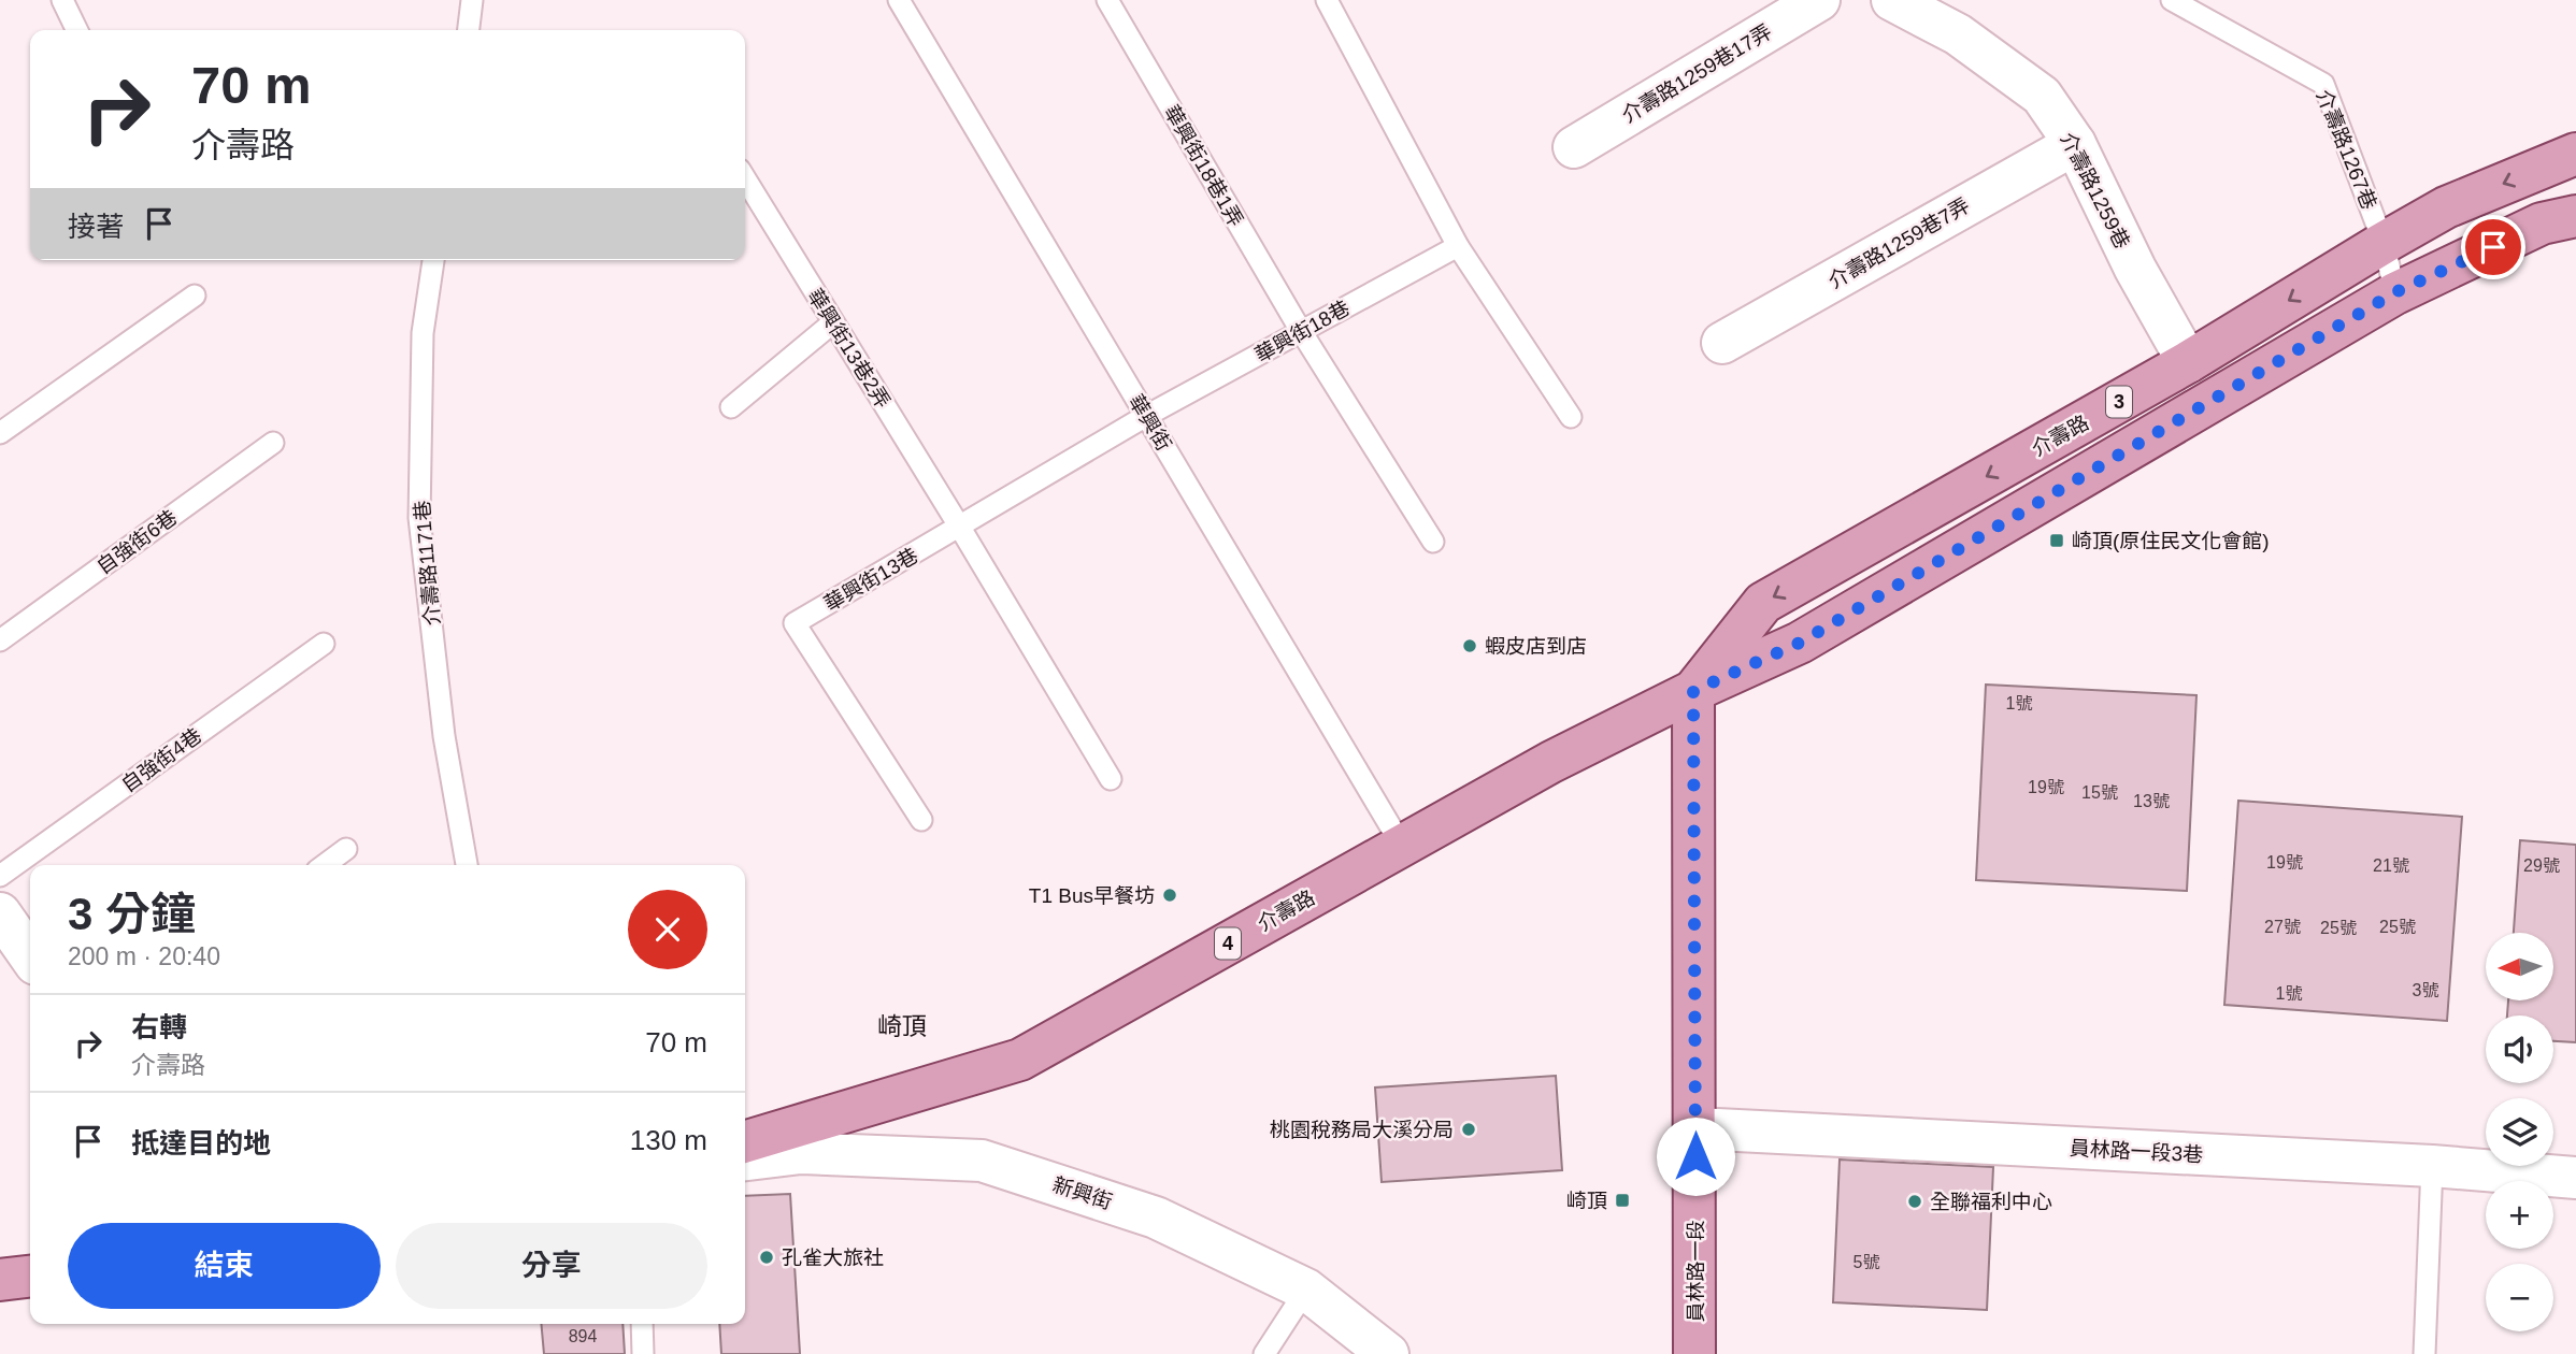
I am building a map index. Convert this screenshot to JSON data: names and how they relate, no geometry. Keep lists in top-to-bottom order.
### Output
{
  "streets": {
    "main road": [
      "3",
      "介壽路",
      "4",
      "員林路一段"
    ],
    "street": [
      "介壽路1259巷17弄",
      "介壽路1259巷",
      "介壽路1259巷7弄",
      "員林路一段3巷",
      "新興街"
    ],
    "lane": [
      "介壽路1267巷",
      "華興街18巷1弄",
      "華興街18巷",
      "華興街13巷2弄",
      "華興街",
      "自強街6巷",
      "介壽路1171巷",
      "華興街13巷",
      "自強街4巷"
    ]
  },
  "crossings": [
    ["介壽路1267巷", "介壽路"],
    ["華興街18巷1弄", "華興街18巷"],
    ["介壽路1259巷", "介壽路1259巷7弄"],
    ["介壽路1259巷", "介壽路"],
    ["華興街18巷", "華興街"],
    ["華興街18巷", "華興街13巷"],
    ["華興街13巷2弄", "華興街13巷"],
    ["華興街", "介壽路"],
    ["華興街", "華興街13巷"],
    ["介壽路", "員林路一段"],
    ["員林路一段3巷", "員林路一段"]
  ],
  "districts": ["崎頂"],
  "places": {
    "transit": ["崎頂(原住民文化會館)", "崎頂"],
    "other": [
      "蝦皮店到店",
      "T1 Bus早餐坊",
      "桃園稅務局大溪分局",
      "全聯福利中心",
      "孔雀大旅社"
    ]
  },
  "house_numbers": [
    "1號",
    "19號",
    "15號",
    "13號",
    "19號",
    "21號",
    "29號",
    "27號",
    "25號",
    "25號",
    "3號",
    "1號",
    "5號",
    "894"
  ],
  "north": "left",
  "page": {
    "turn": ["70 m", "介壽路"],
    "then": "接著",
    "heading": ["3 分鐘", "200 m · 20:40"],
    "map_buttons": ["+", "−"],
    "list": [
      {
        "name": "右轉",
        "note": "介壽路",
        "value": "70 m"
      },
      {
        "name": "抵達目的地",
        "value": "130 m"
      }
    ],
    "buttons": ["結束", "分享"]
  }
}
